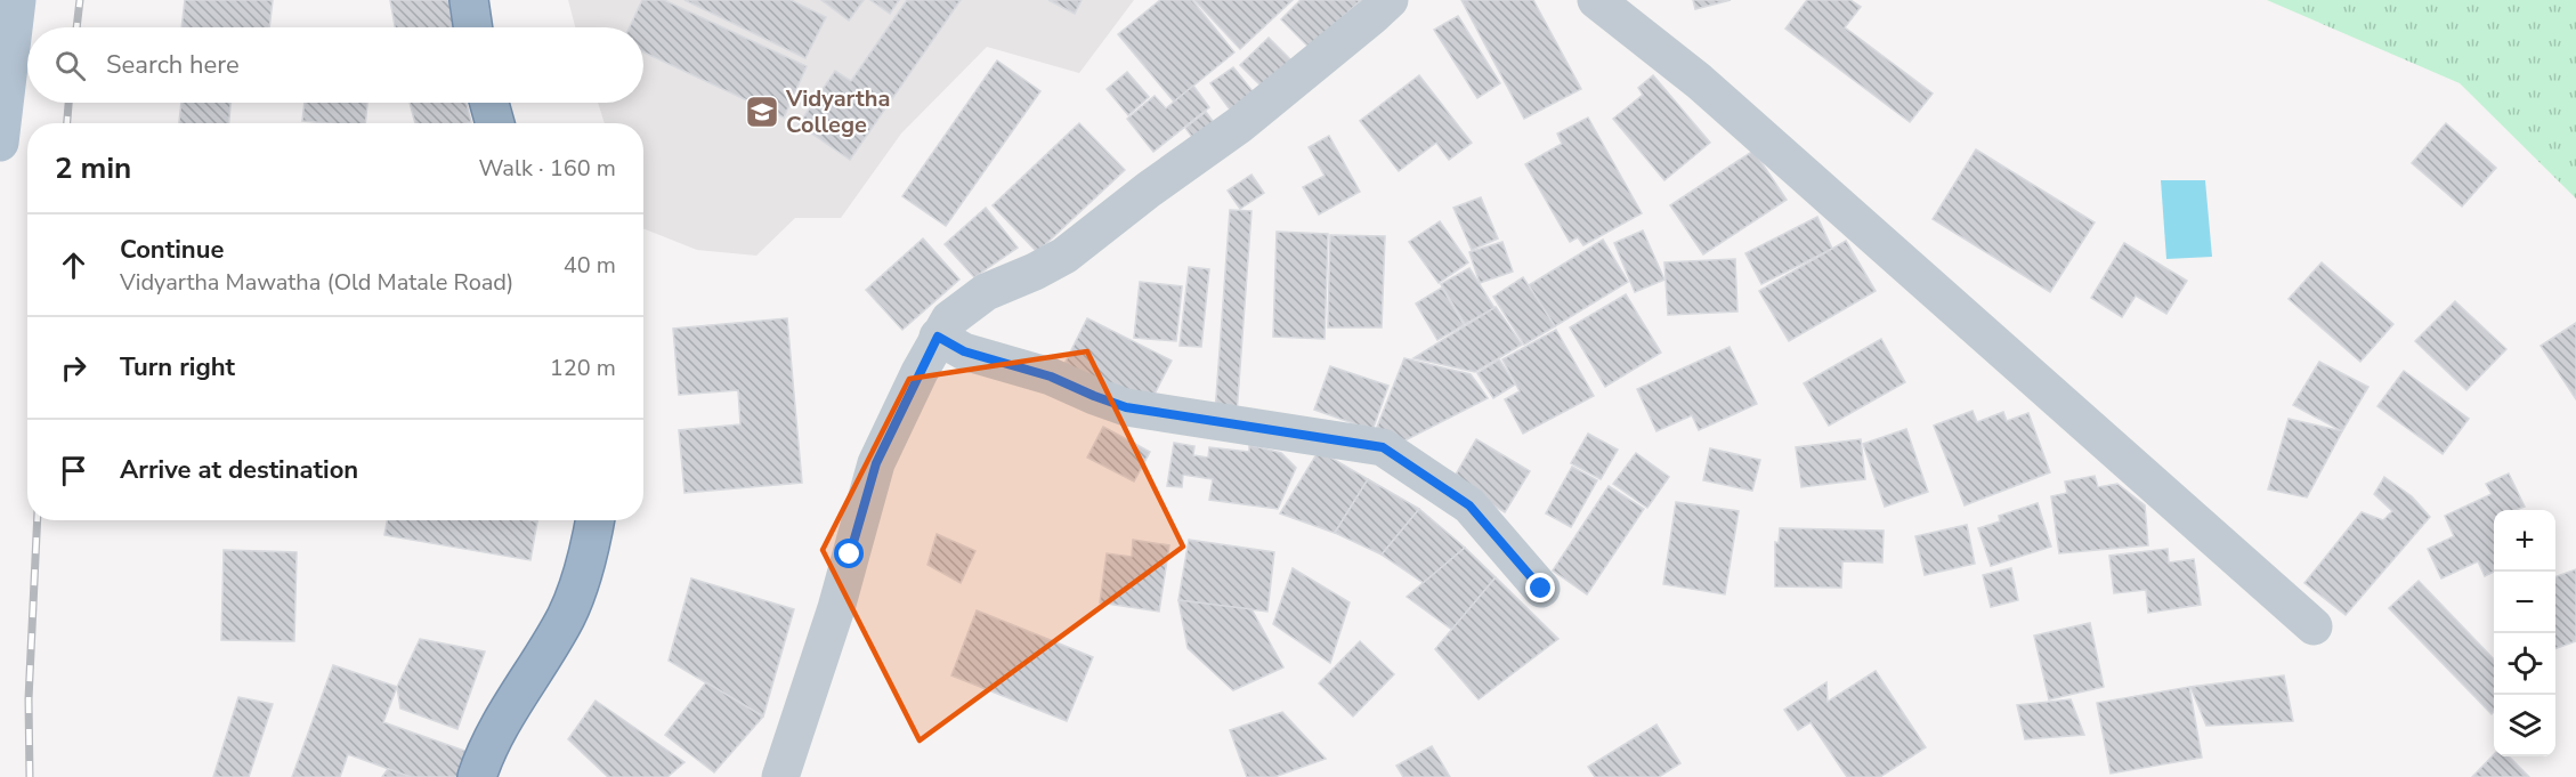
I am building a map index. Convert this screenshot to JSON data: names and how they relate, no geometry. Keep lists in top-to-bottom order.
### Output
{
  "places": {
    "school or university": ["Vidyartha College"]
  },
  "page": {
    "search": "Search here",
    "heading": ["2 min", "Walk · 160 m"],
    "list": [
      ["Continue", "Vidyartha Mawatha (Old Matale Road)", "40 m"],
      ["Turn right", "120 m"],
      "Arrive at destination"
    ],
    "map_buttons": ["+", "−"]
  }
}
